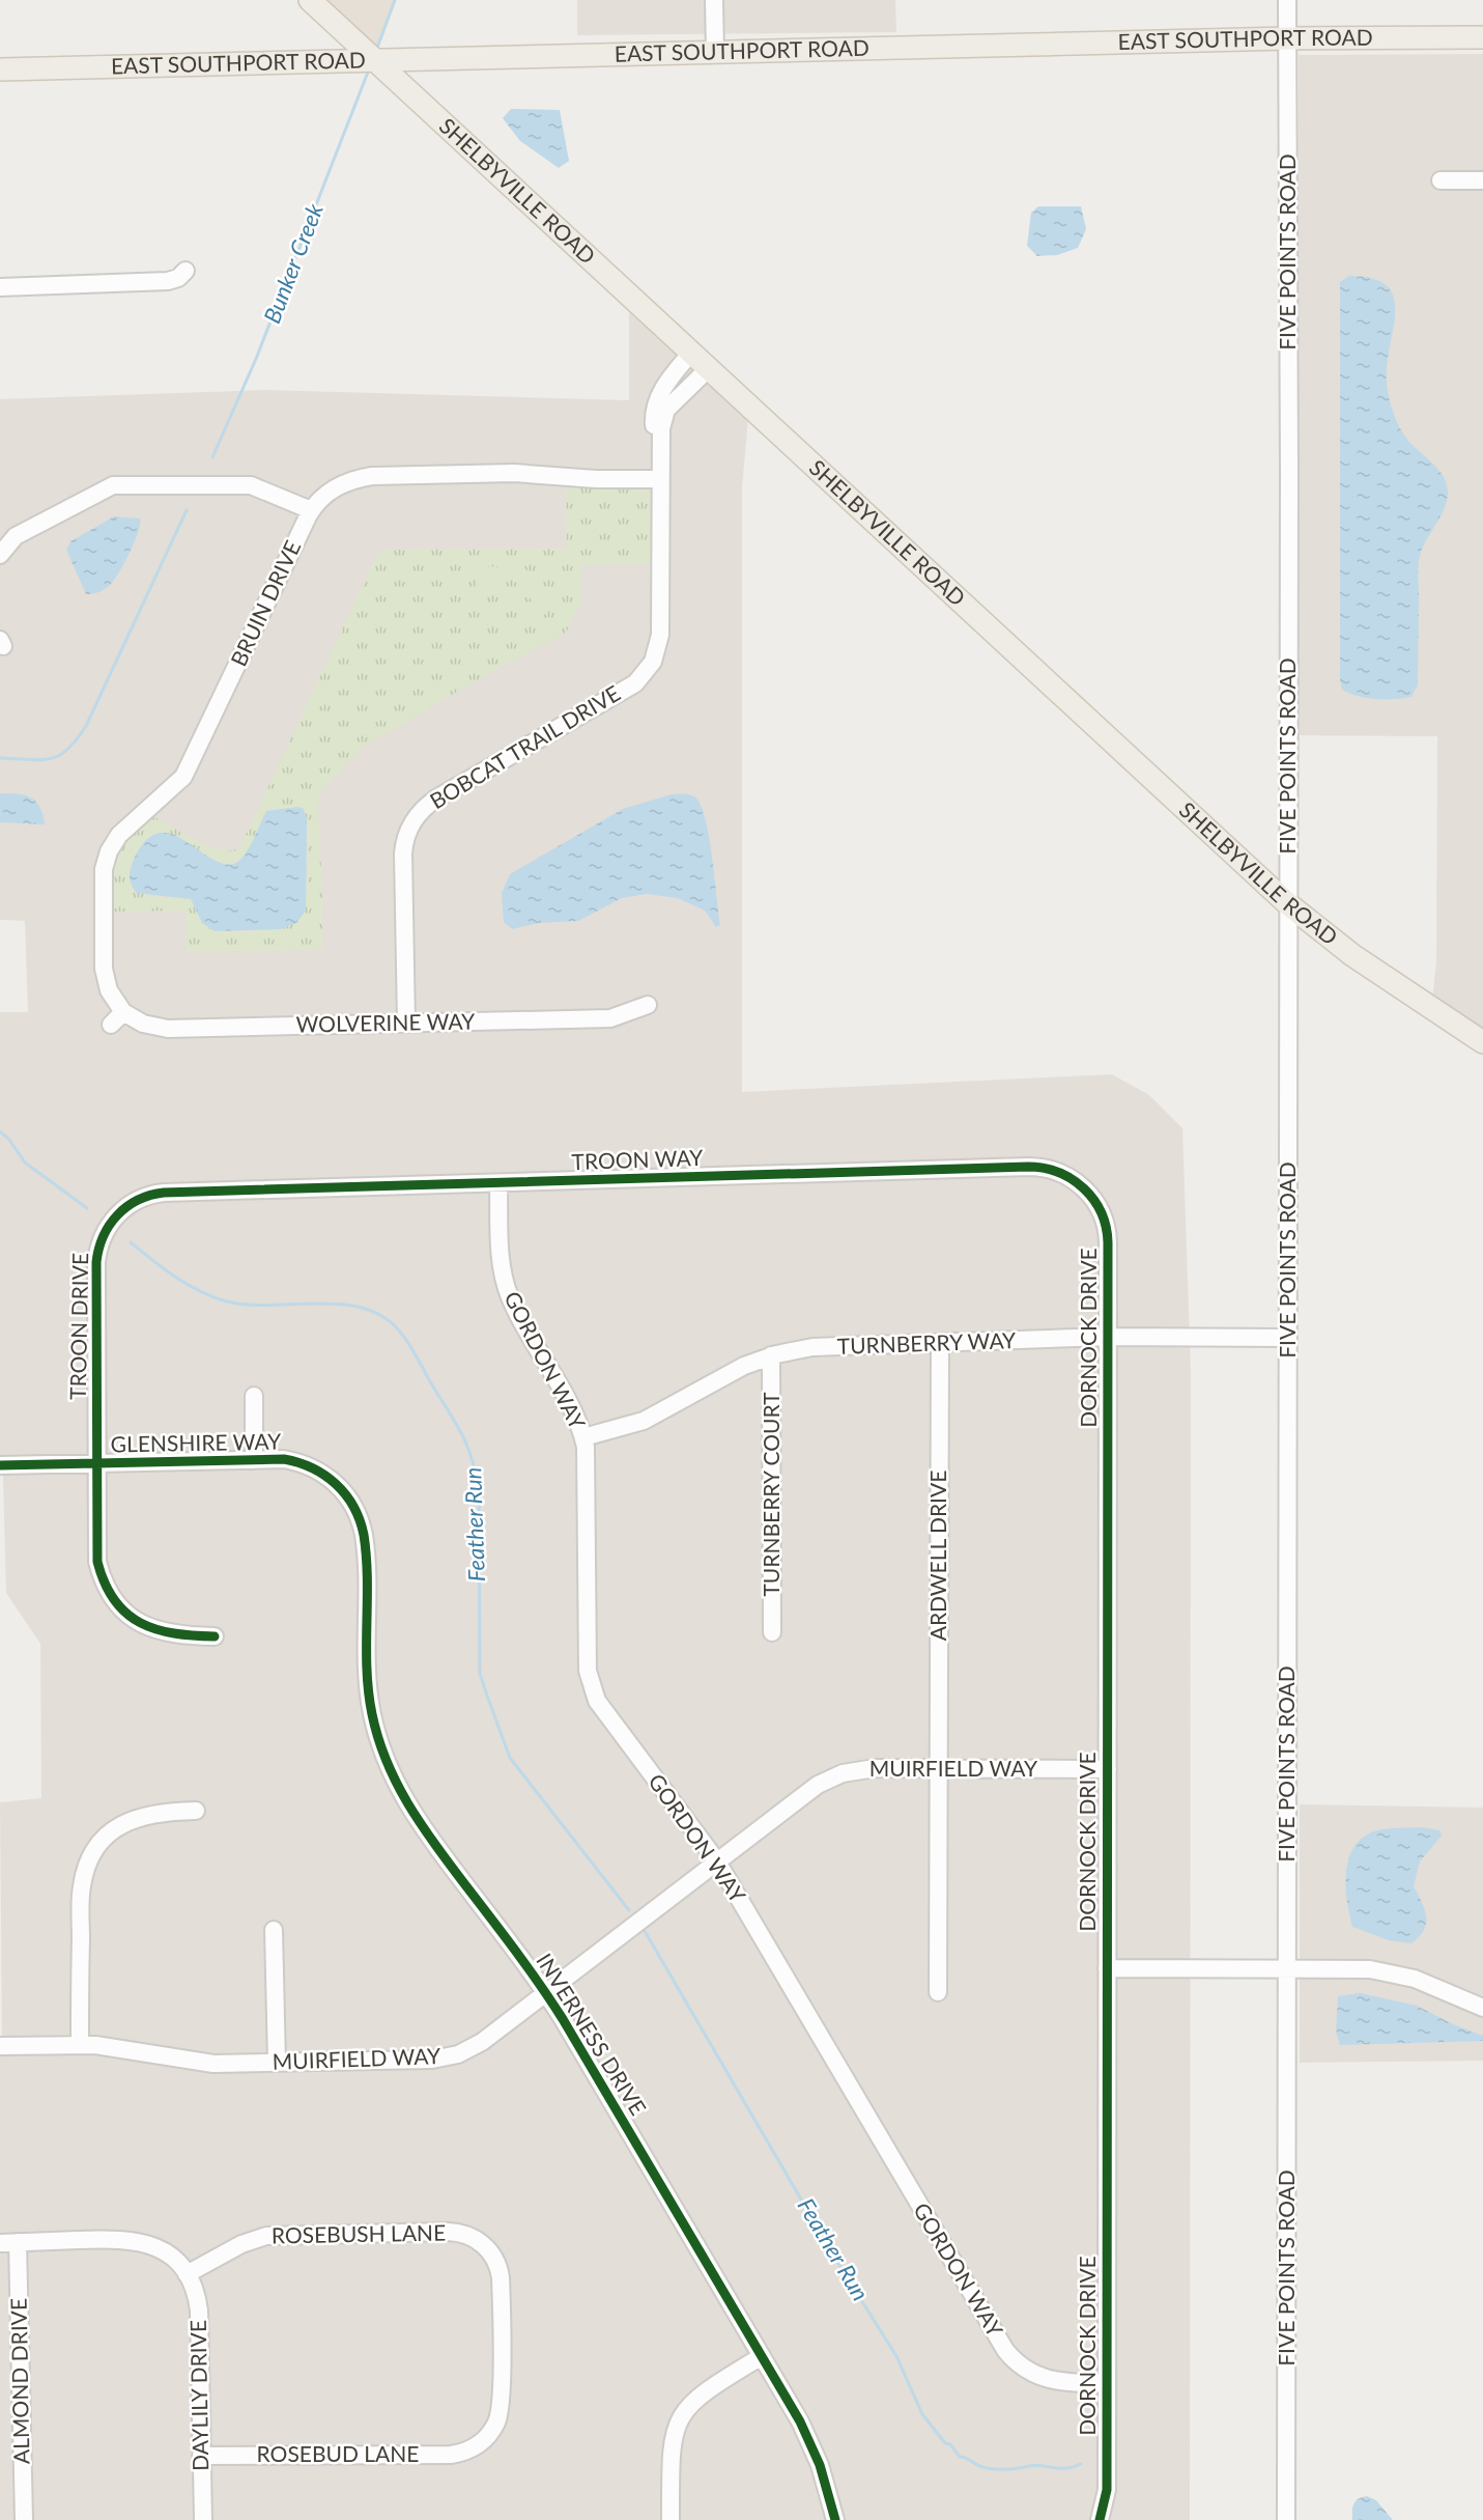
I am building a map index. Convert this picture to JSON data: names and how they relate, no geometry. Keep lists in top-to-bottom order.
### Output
{
  "streets": {
    "main road": ["EAST SOUTHPORT ROAD", "SHELBYVILLE ROAD"],
    "street": [
      "FIVE POINTS ROAD",
      "BRUIN DRIVE",
      "BOBCAT TRAIL DRIVE",
      "WOLVERINE WAY",
      "TROON WAY",
      "TROON DRIVE",
      "DORNOCK DRIVE",
      "TURNBERRY WAY",
      "GORDON WAY",
      "GLENSHIRE WAY",
      "TURNBERRY COURT",
      "ARDWELL DRIVE",
      "MUIRFIELD WAY",
      "INVERNESS DRIVE",
      "ROSEBUSH LANE",
      "ALMOND DRIVE",
      "DAYLILY DRIVE",
      "ROSEBUD LANE"
    ]
  },
  "crossings": [
    ["EAST SOUTHPORT ROAD", "SHELBYVILLE ROAD"],
    ["EAST SOUTHPORT ROAD", "FIVE POINTS ROAD"],
    ["SHELBYVILLE ROAD", "FIVE POINTS ROAD"],
    ["SHELBYVILLE ROAD", "BOBCAT TRAIL DRIVE"],
    ["FIVE POINTS ROAD", "TURNBERRY WAY"],
    ["BRUIN DRIVE", "BOBCAT TRAIL DRIVE"],
    ["BRUIN DRIVE", "WOLVERINE WAY"],
    ["BOBCAT TRAIL DRIVE", "WOLVERINE WAY"],
    ["TROON WAY", "TROON DRIVE"],
    ["TROON WAY", "DORNOCK DRIVE"],
    ["TROON WAY", "GORDON WAY"],
    ["TROON DRIVE", "GLENSHIRE WAY"],
    ["DORNOCK DRIVE", "TURNBERRY WAY"],
    ["DORNOCK DRIVE", "GORDON WAY"],
    ["DORNOCK DRIVE", "MUIRFIELD WAY"],
    ["TURNBERRY WAY", "GORDON WAY"],
    ["TURNBERRY WAY", "TURNBERRY COURT"],
    ["TURNBERRY WAY", "ARDWELL DRIVE"],
    ["GORDON WAY", "MUIRFIELD WAY"],
    ["GLENSHIRE WAY", "INVERNESS DRIVE"],
    ["ARDWELL DRIVE", "MUIRFIELD WAY"],
    ["MUIRFIELD WAY", "INVERNESS DRIVE"],
    ["ROSEBUSH LANE", "DAYLILY DRIVE"],
    ["ROSEBUSH LANE", "ROSEBUD LANE"],
    ["DAYLILY DRIVE", "ROSEBUD LANE"]
  ],
  "water": ["Bunker Creek", "Feather Run"]
}
